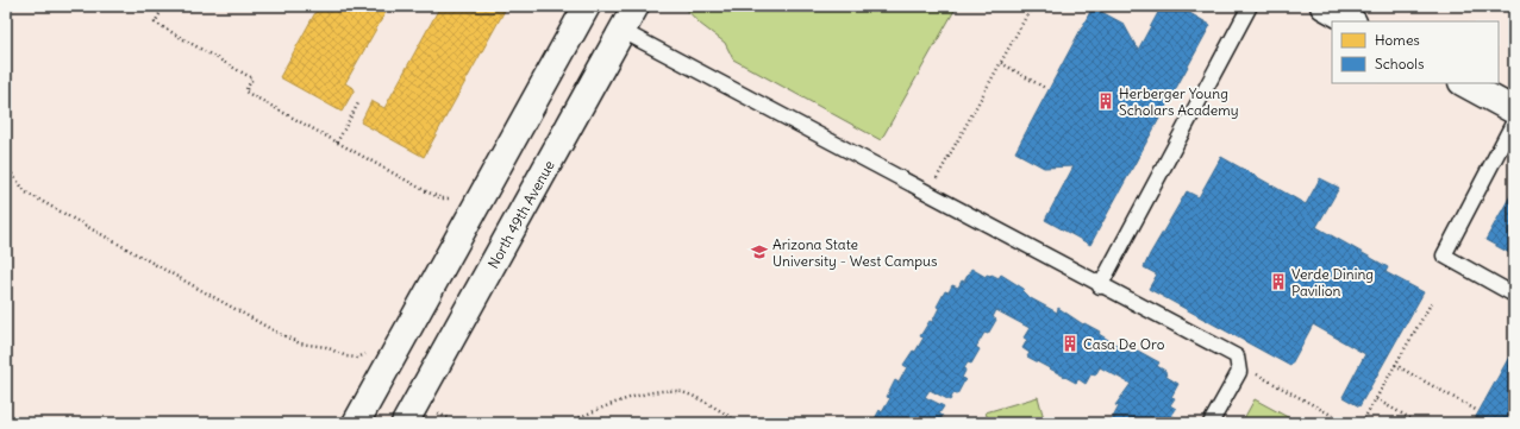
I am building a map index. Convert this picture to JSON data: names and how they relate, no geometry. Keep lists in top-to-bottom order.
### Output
{
  "streets": {
    "street": ["North 49th Avenue"]
  },
  "places": {
    "building": ["Herberger Young Scholars Academy", "Verde Dining Pavilion", "Casa De Oro"],
    "school or university": ["Arizona State University - West Campus"]
  },
  "legend": ["Homes", "Schools"]
}
